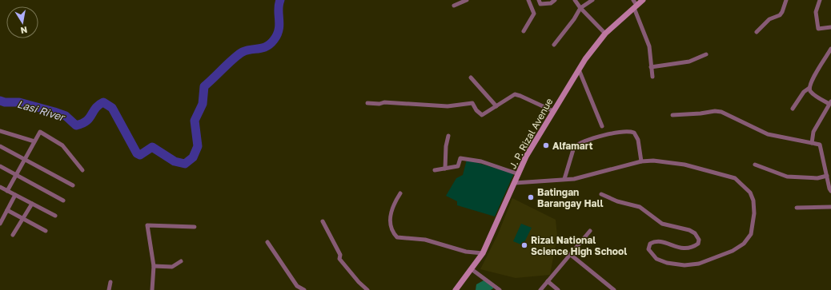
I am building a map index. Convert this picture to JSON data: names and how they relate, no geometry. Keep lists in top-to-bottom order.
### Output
{
  "streets": {
    "main road": ["J. P. Rizal Avenue"]
  },
  "water": ["Lasi River"],
  "places": ["Alfamart", "Batingan Barangay Hall", "Rizal National Science High School"],
  "north": "bottom"
}
